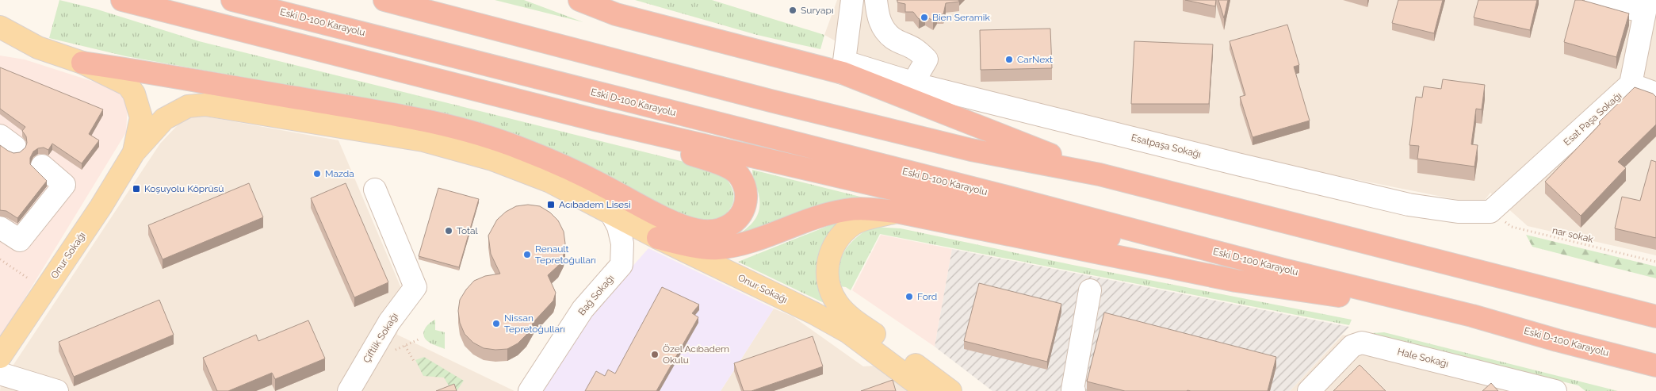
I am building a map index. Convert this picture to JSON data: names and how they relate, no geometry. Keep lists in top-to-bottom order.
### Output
{
  "streets": {
    "highway": ["Eski D-100 Karayolu"],
    "main road": ["Onur Sokağı"],
    "street": [
      "Esat Paşa Sokağı",
      "Esatpaşa Sokağı",
      "Bağ Sokağı",
      "Çiftlik Sokağı",
      "Hale Sokağı"
    ],
    "path": ["nar sokak"]
  },
  "crossings": [
    ["Esat Paşa Sokağı", "Esatpaşa Sokağı"],
    ["Esat Paşa Sokağı", "nar sokak"],
    ["Esatpaşa Sokağı", "nar sokak"],
    ["Onur Sokağı", "Bağ Sokağı"]
  ],
  "places": {
    "other": [
      "Suryapı",
      "Bien Seramik",
      "CarNext",
      "Mazda",
      "Total",
      "Renault Tepretoğulları",
      "Ford",
      "Nissan Tepretoğulları",
      "Özel Acıbadem Okulu"
    ],
    "transit": ["Koşuyolu Köprüsü", "Acıbadem Lisesi"]
  }
}
